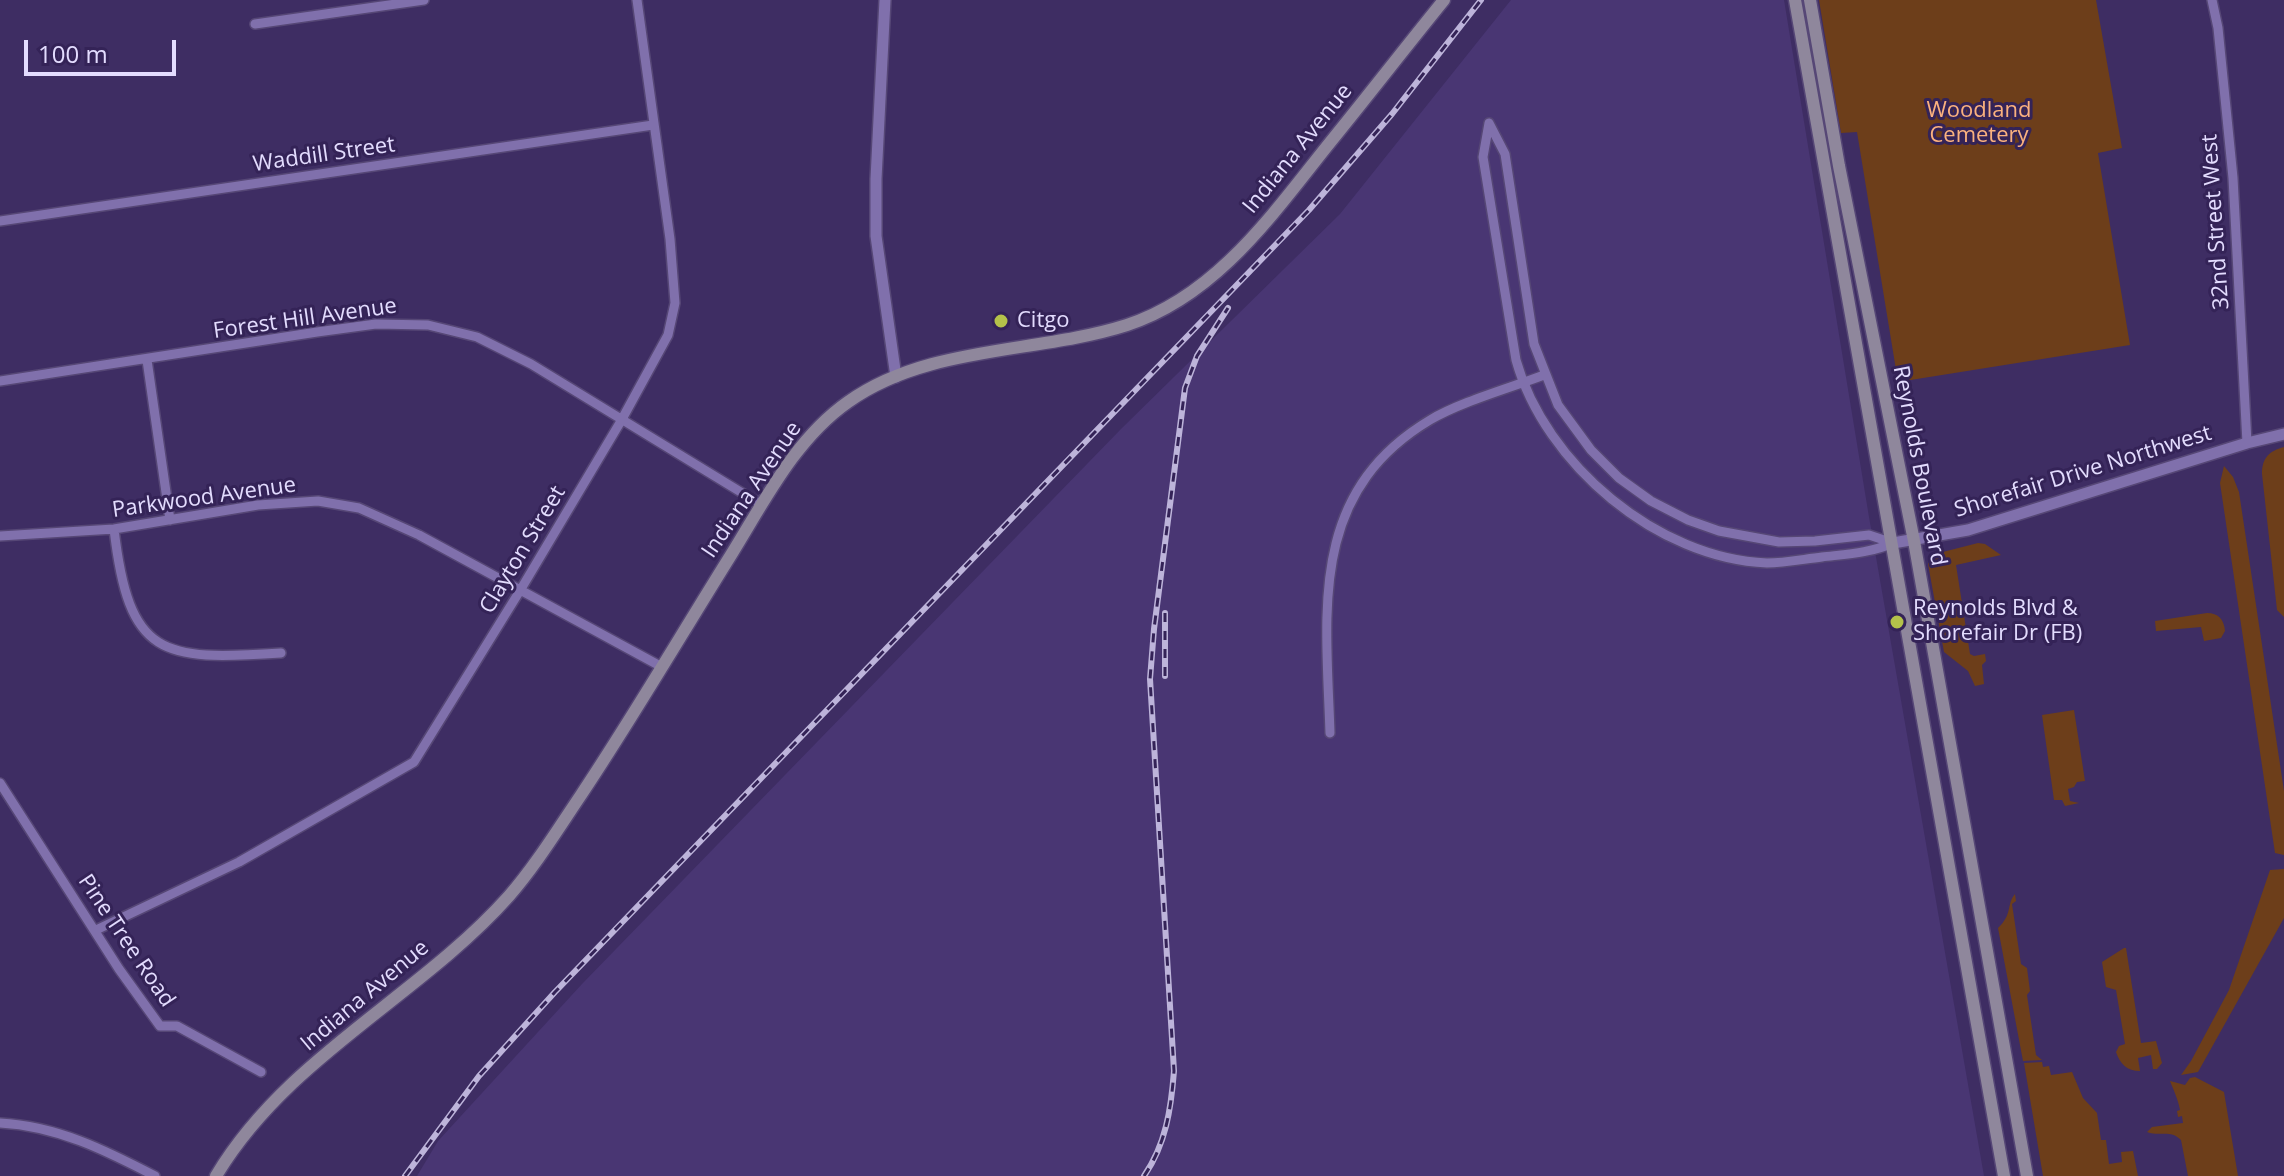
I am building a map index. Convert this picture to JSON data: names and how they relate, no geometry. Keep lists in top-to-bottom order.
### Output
{
  "streets": {
    "main road": ["Indiana Avenue", "Reynolds Boulevard"],
    "street": [
      "Waddill Street",
      "32nd Street West",
      "Forest Hill Avenue",
      "Shorefair Drive Northwest",
      "Parkwood Avenue",
      "Clayton Street",
      "Pine Tree Road"
    ]
  },
  "crossings": [
    ["Indiana Avenue", "Forest Hill Avenue"],
    ["Indiana Avenue", "Parkwood Avenue"],
    ["Waddill Street", "Clayton Street"],
    ["32nd Street West", "Shorefair Drive Northwest"],
    ["Forest Hill Avenue", "Clayton Street"],
    ["Reynolds Boulevard", "Shorefair Drive Northwest"],
    ["Parkwood Avenue", "Clayton Street"],
    ["Clayton Street", "Pine Tree Road"]
  ],
  "parks": ["Woodland Cemetery"],
  "places": ["Citgo", "Reynolds Blvd & Shorefair Dr (FB)"],
  "scale_bar": "100 m"
}
